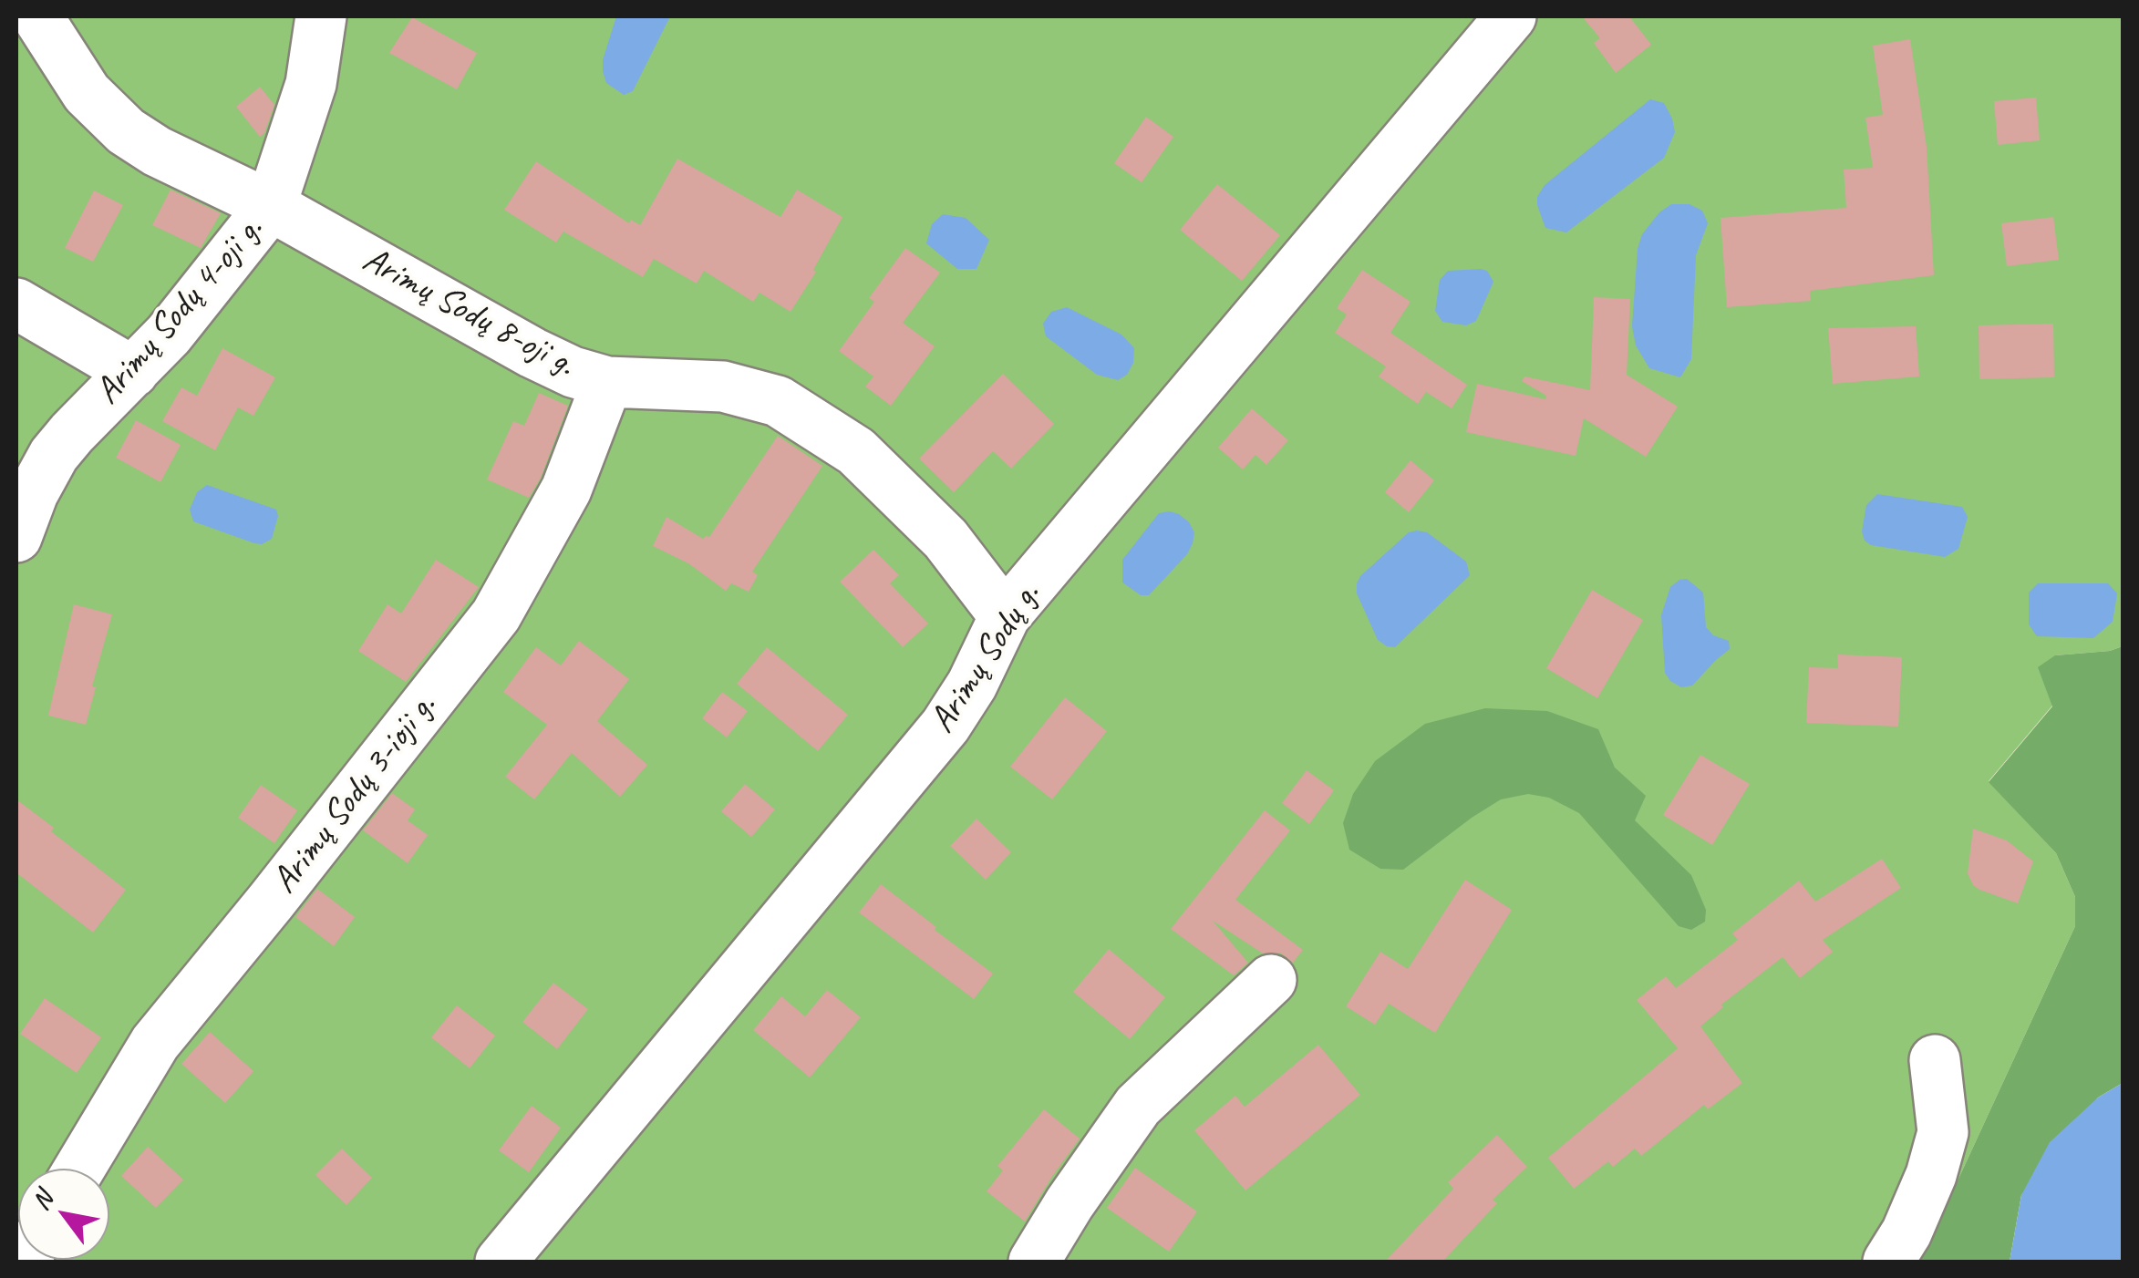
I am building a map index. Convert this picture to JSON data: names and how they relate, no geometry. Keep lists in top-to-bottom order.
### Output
{
  "streets": {
    "street": [
      "Arimų Sodų 4-oji g.",
      "Arimų Sodų 8-oji g.",
      "Arimų Sodų g.",
      "Arimų Sodų 3-ioji g."
    ]
  },
  "crossings": [
    ["Arimų Sodų 4-oji g.", "Arimų Sodų 8-oji g."],
    ["Arimų Sodų 8-oji g.", "Arimų Sodų g."],
    ["Arimų Sodų 8-oji g.", "Arimų Sodų 3-ioji g."]
  ],
  "north": "top left"
}
